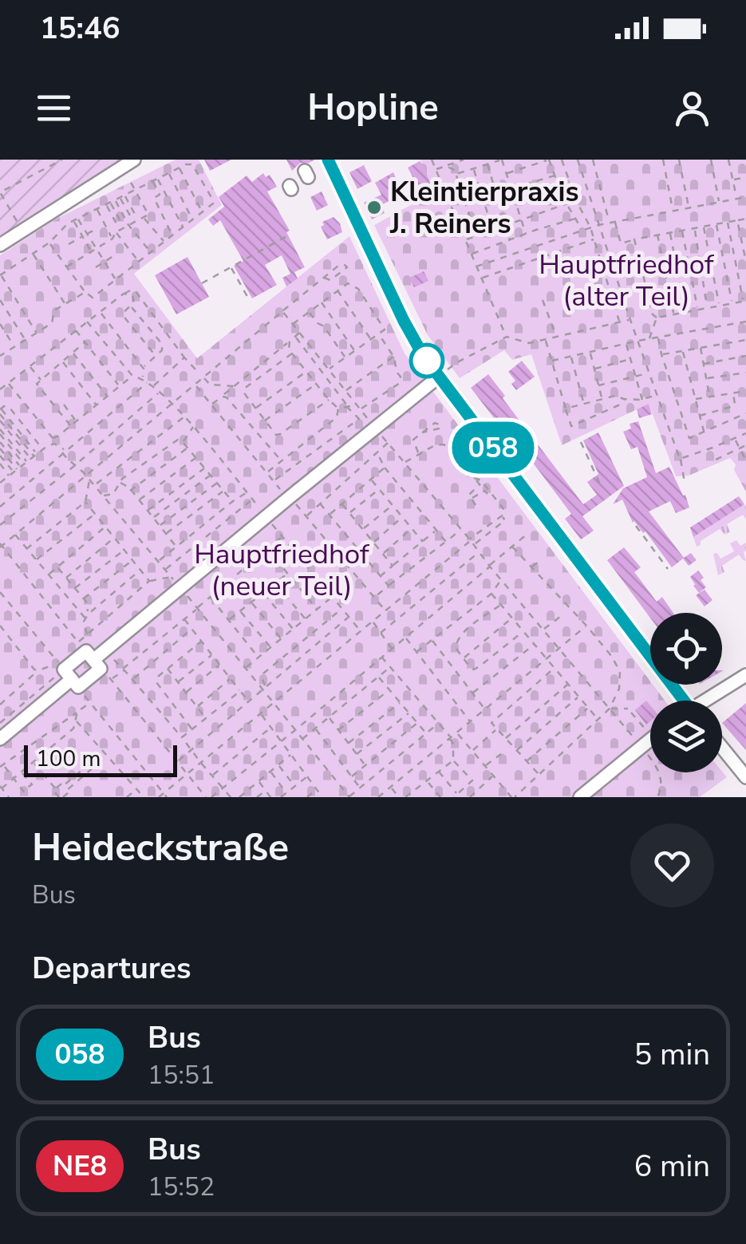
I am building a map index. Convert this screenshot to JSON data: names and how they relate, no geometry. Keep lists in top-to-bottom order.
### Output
{
  "parks": ["Hauptfriedhof (alter Teil)", "Hauptfriedhof (neuer Teil)"],
  "places": ["Kleintierpraxis J. Reiners"],
  "lines": ["bus line 058"],
  "scale_bar": "100 m",
  "page": {
    "status": "15:46",
    "header": "Hopline",
    "on_map": "058",
    "scale": "100 m",
    "heading": [
      ["Heideckstraße", "Bus"],
      "Departures"
    ],
    "list": [
      {
        "mark": "058",
        "name": "Bus",
        "note": "15:51",
        "value": "5 min"
      },
      {
        "mark": "NE8",
        "name": "Bus",
        "note": "15:52",
        "value": "6 min"
      }
    ]
  }
}
